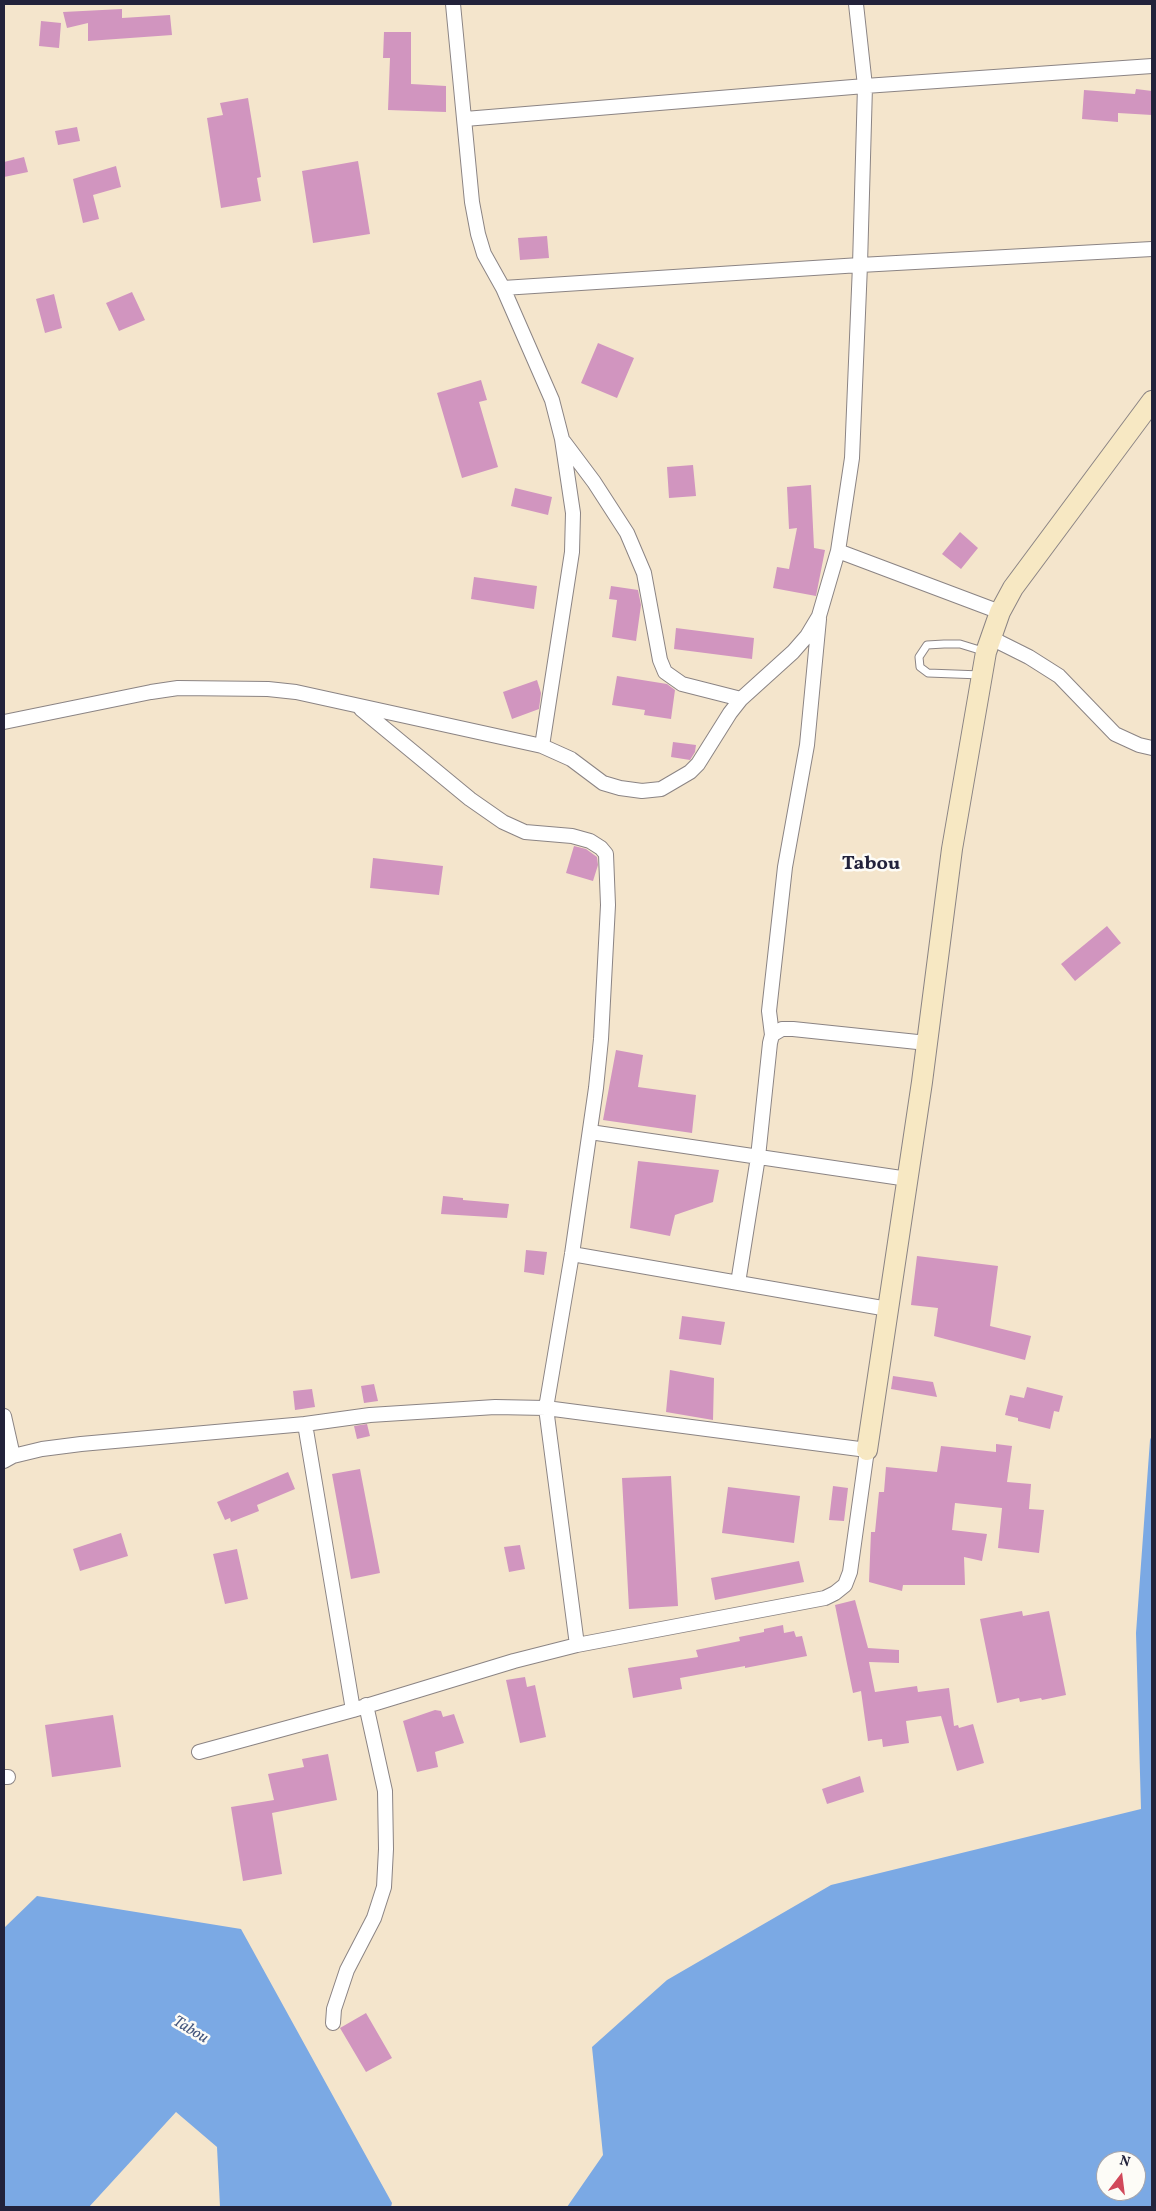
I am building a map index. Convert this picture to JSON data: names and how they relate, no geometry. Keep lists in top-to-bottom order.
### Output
{
  "districts": ["Tabou"],
  "water": ["Tabou"],
  "north": "top"
}
